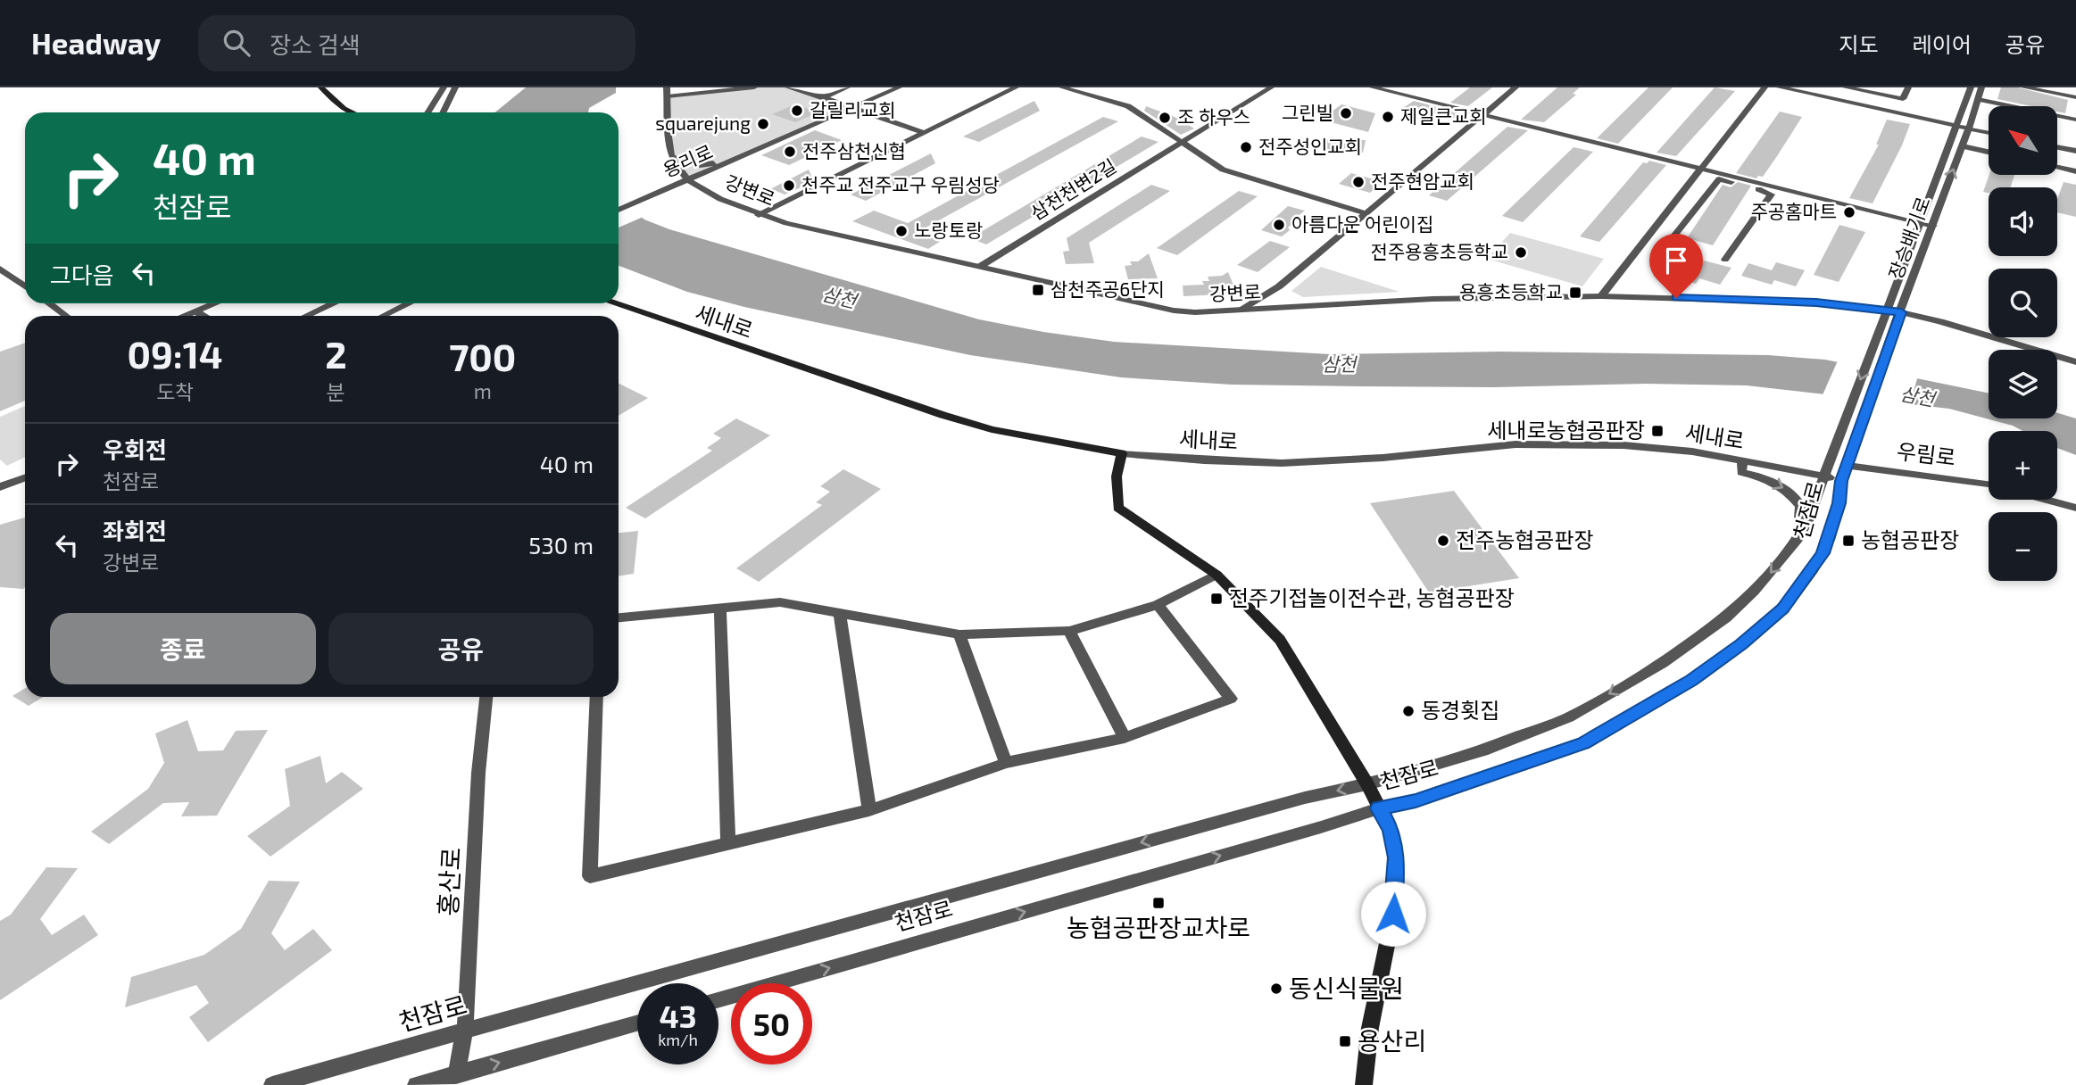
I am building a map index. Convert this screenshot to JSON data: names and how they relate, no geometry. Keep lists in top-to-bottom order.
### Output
{
  "streets": {
    "main road": ["세내로", "천잠로"],
    "street": [
      "용리로",
      "삼천천변2길",
      "강변로",
      "장승배기로",
      "우림로",
      "홍산로"
    ]
  },
  "crossings": [
    ["용리로", "강변로"],
    ["삼천천변2길", "강변로"],
    ["강변로", "장승배기로"],
    ["강변로", "천잠로"],
    ["장승배기로", "천잠로"],
    ["세내로", "천잠로"],
    ["우림로", "천잠로"],
    ["천잠로", "홍산로"]
  ],
  "water": ["삼천"],
  "places": {
    "other": [
      "갈릴리교회",
      "그린빌",
      "제일큰교회",
      "조 하우스",
      "squarejung",
      "전주성인교회",
      "전주삼천신협",
      "전주현암교회",
      "천주교 전주교구 우림성당",
      "주공홈마트",
      "아름다운 어린이집",
      "노랑토랑",
      "전주용흥초등학교",
      "전주농협공판장",
      "동경횟집",
      "동신식물원"
    ],
    "transit": [
      "삼천주공6단지",
      "용흥초등학교",
      "세내로농협공판장",
      "농협공판장",
      "전주기접놀이전수관, 농협공판장",
      "농협공판장교차로",
      "용산리"
    ]
  },
  "north": "top left",
  "page": {
    "header": "Headway",
    "search": "장소 검색",
    "nav": ["지도", "레이어", "공유"],
    "map_buttons": ["+", "−"],
    "turn": ["40 m", "천잠로"],
    "then": "그다음",
    "eta": [
      "09:14",
      "도착",
      "2",
      "분",
      "700",
      "m"
    ],
    "list": [
      {
        "name": "우회전",
        "note": "천잠로",
        "value": "40 m"
      },
      {
        "name": "좌회전",
        "note": "강변로",
        "value": "530 m"
      }
    ],
    "buttons": ["종료", "공유"],
    "speed": "43 km/h",
    "limit": "50"
  }
}
